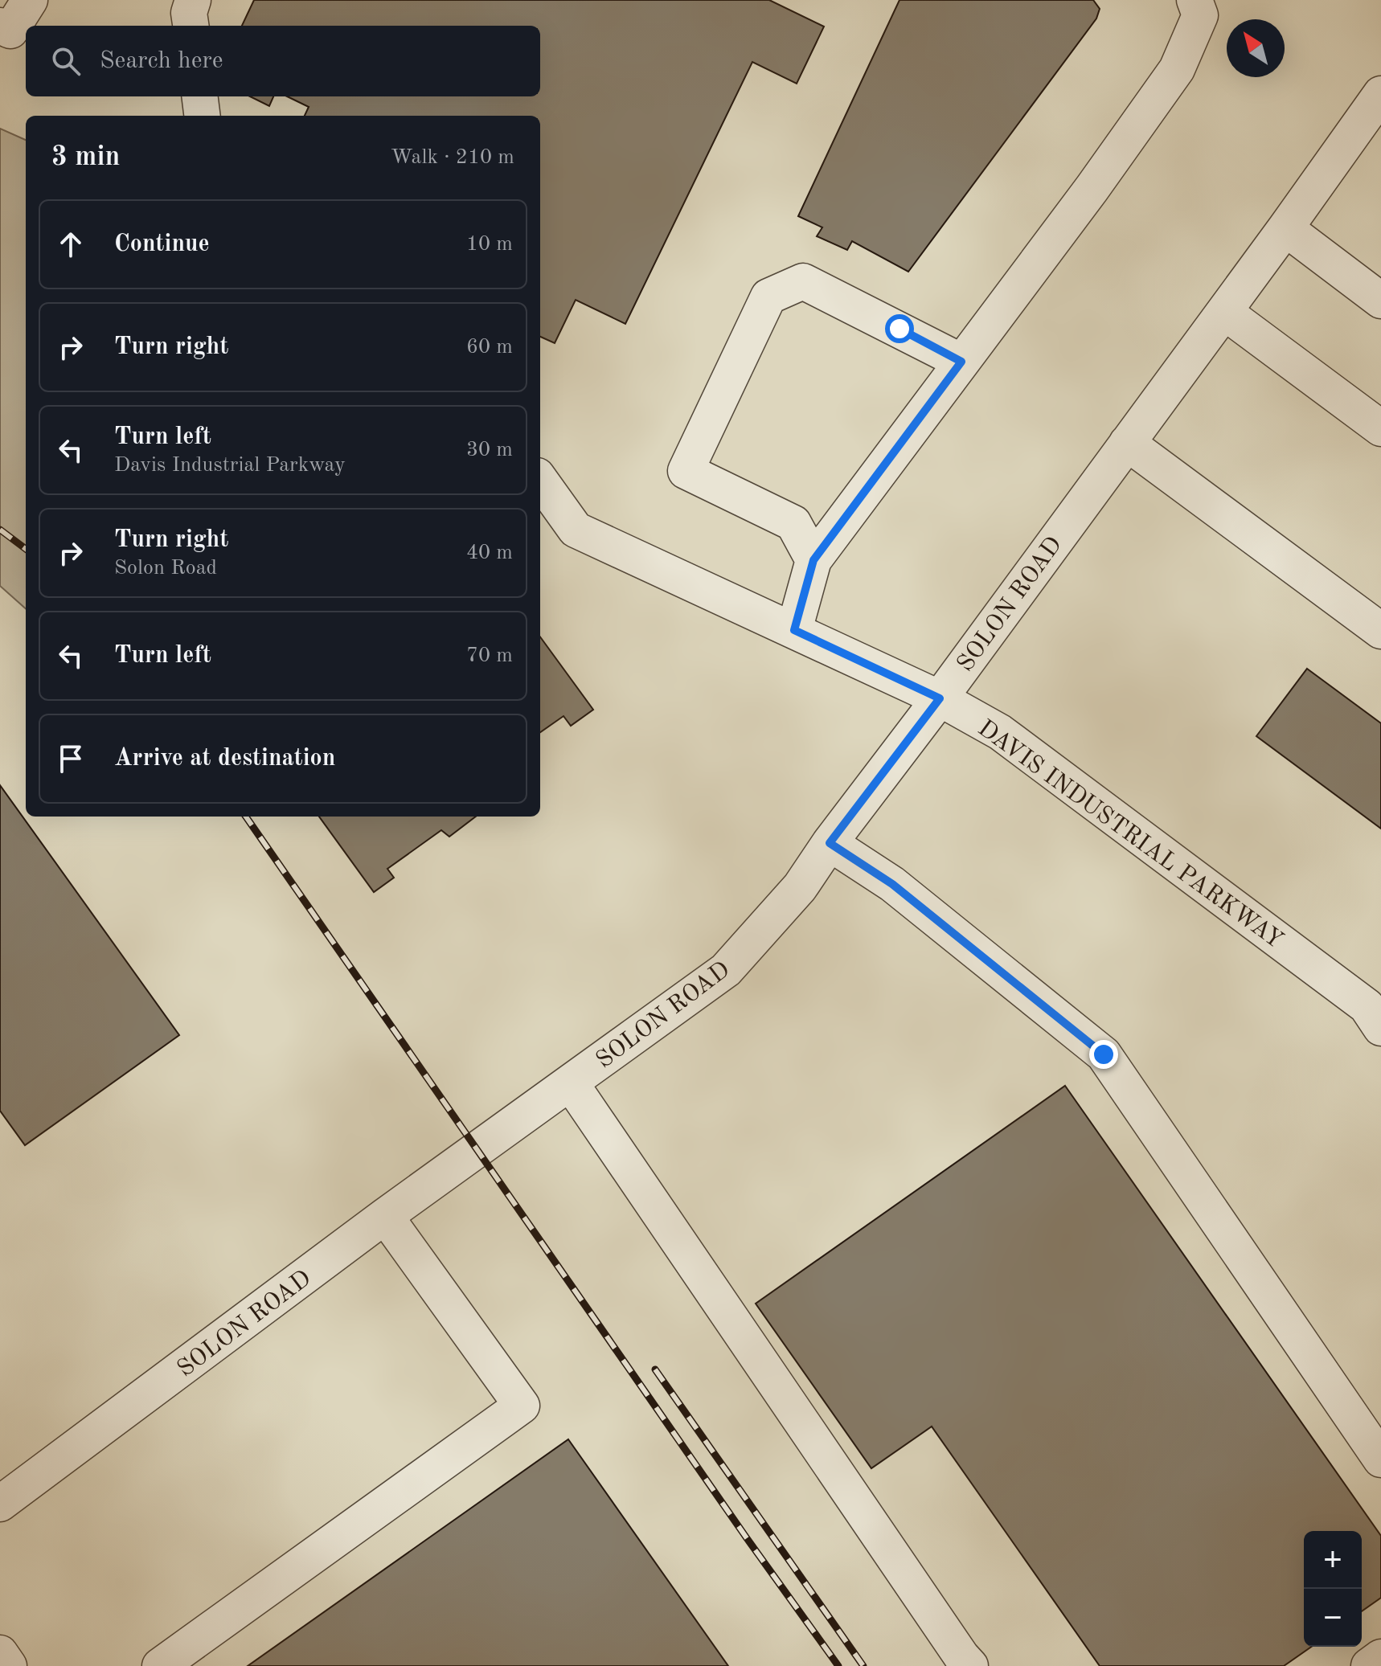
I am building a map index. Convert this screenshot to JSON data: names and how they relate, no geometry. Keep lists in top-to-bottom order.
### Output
{
  "streets": {
    "street": ["SOLON ROAD", "DAVIS INDUSTRIAL PARKWAY"]
  },
  "crossings": [
    ["SOLON ROAD", "DAVIS INDUSTRIAL PARKWAY"]
  ],
  "north": "top left",
  "page": {
    "search": "Search here",
    "heading": ["3 min", "Walk · 210 m"],
    "list": [
      ["Continue", "10 m"],
      ["Turn right", "60 m"],
      ["Turn left", "Davis Industrial Parkway", "30 m"],
      ["Turn right", "Solon Road", "40 m"],
      ["Turn left", "70 m"],
      "Arrive at destination"
    ],
    "map_buttons": ["+", "−"]
  }
}
